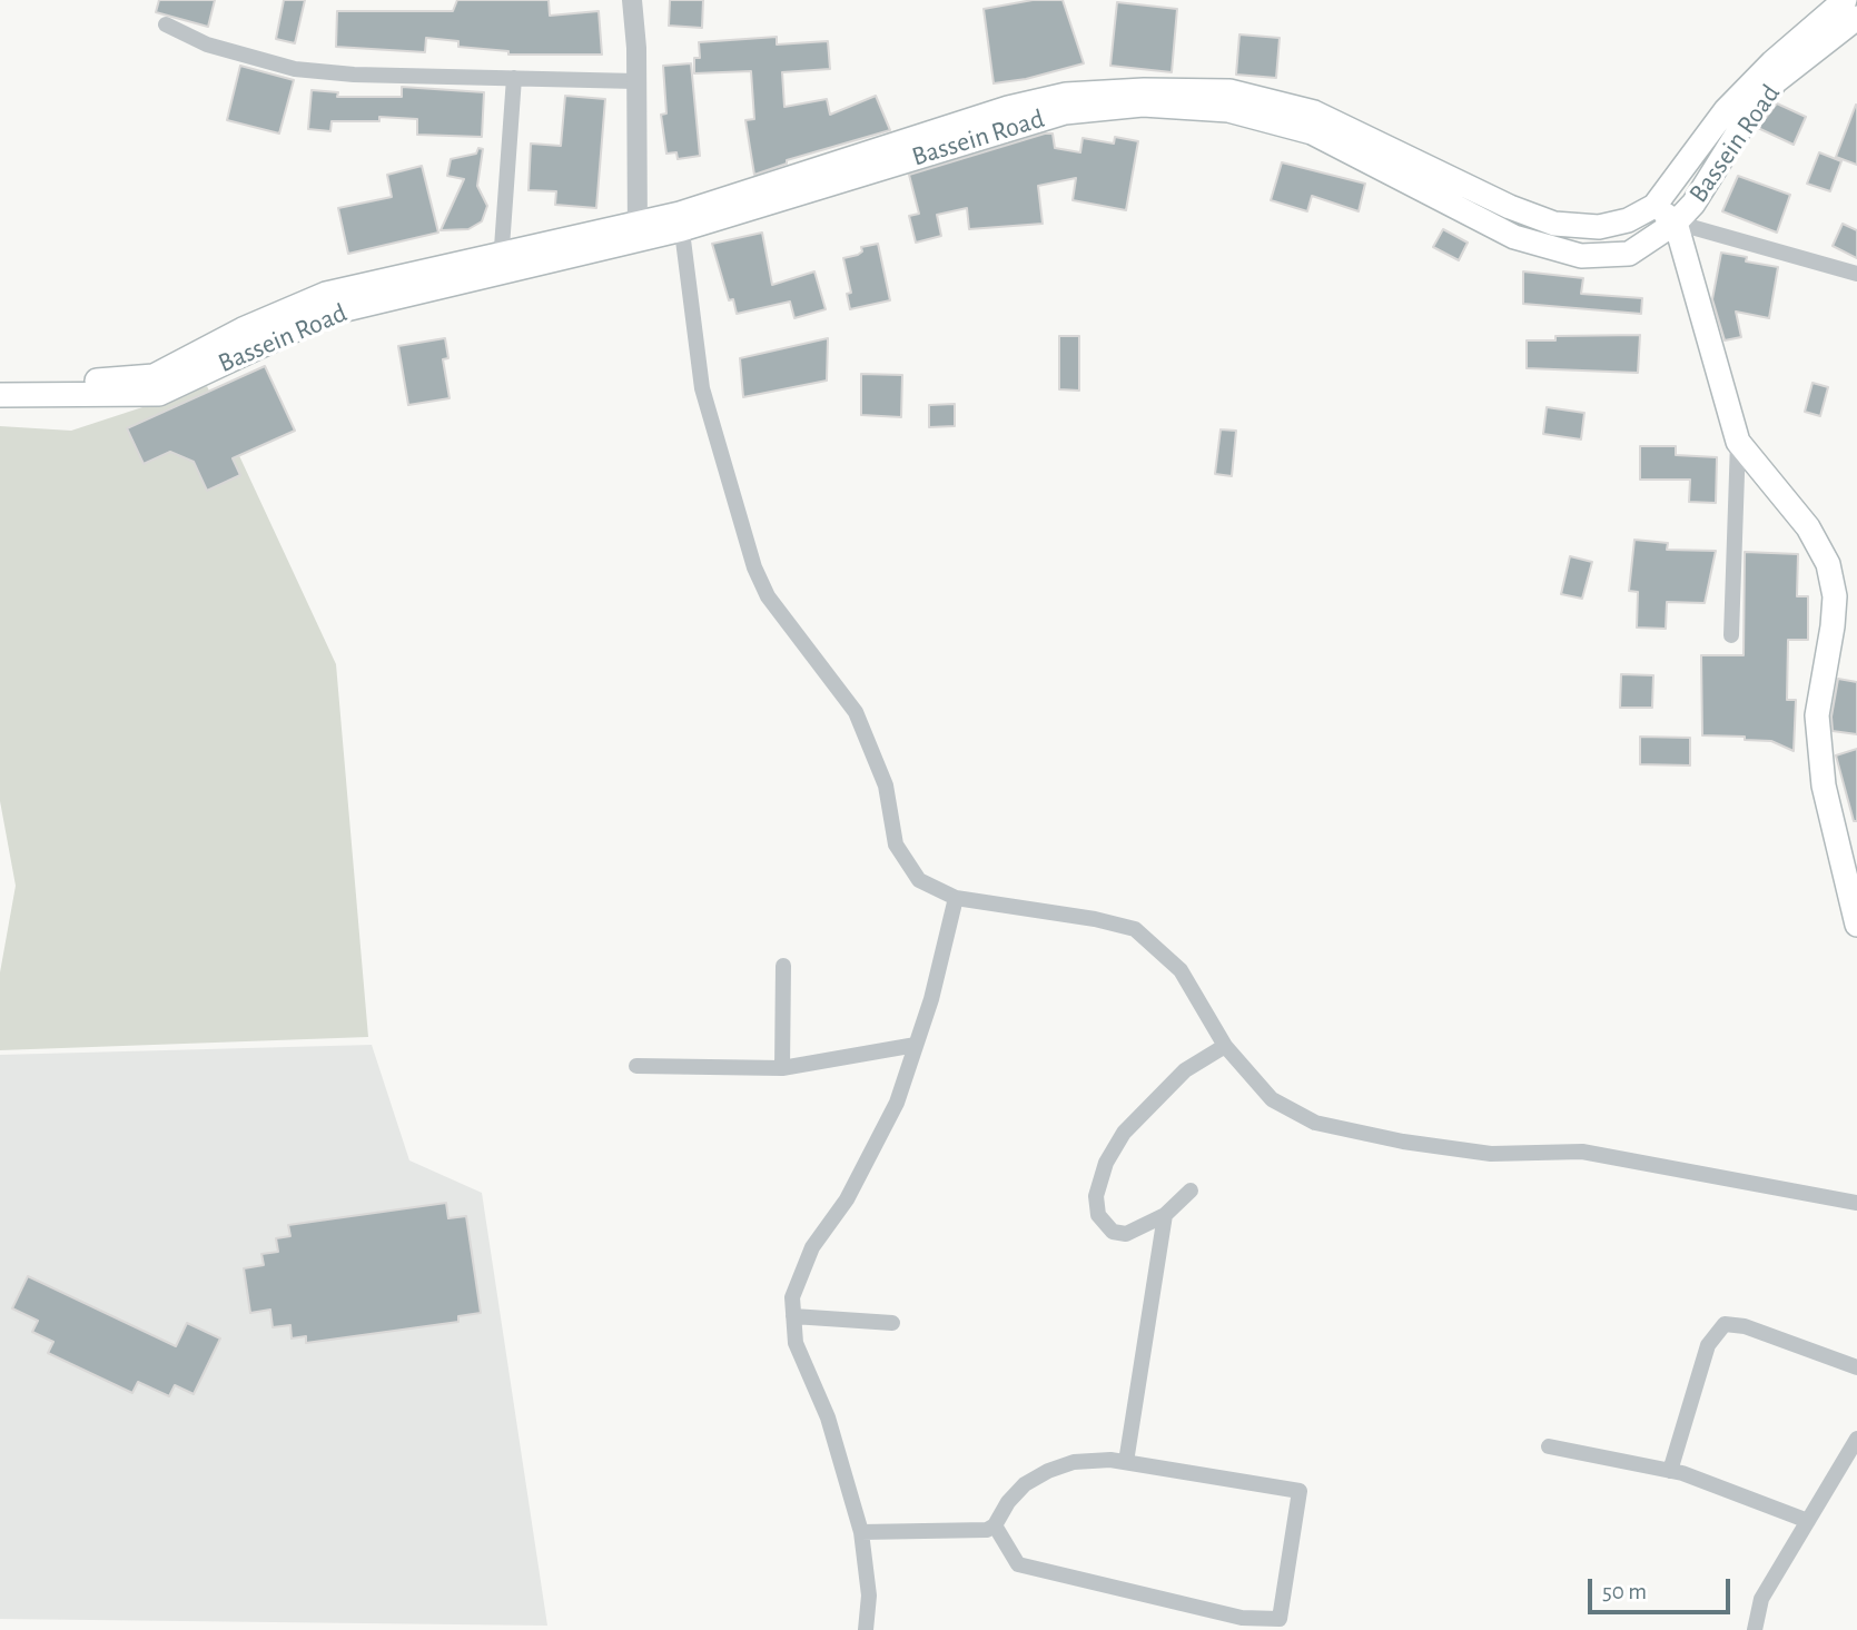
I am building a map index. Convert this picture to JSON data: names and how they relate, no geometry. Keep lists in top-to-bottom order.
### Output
{
  "streets": {
    "main road": ["Bassein Road"]
  },
  "scale_bar": "50 m"
}
